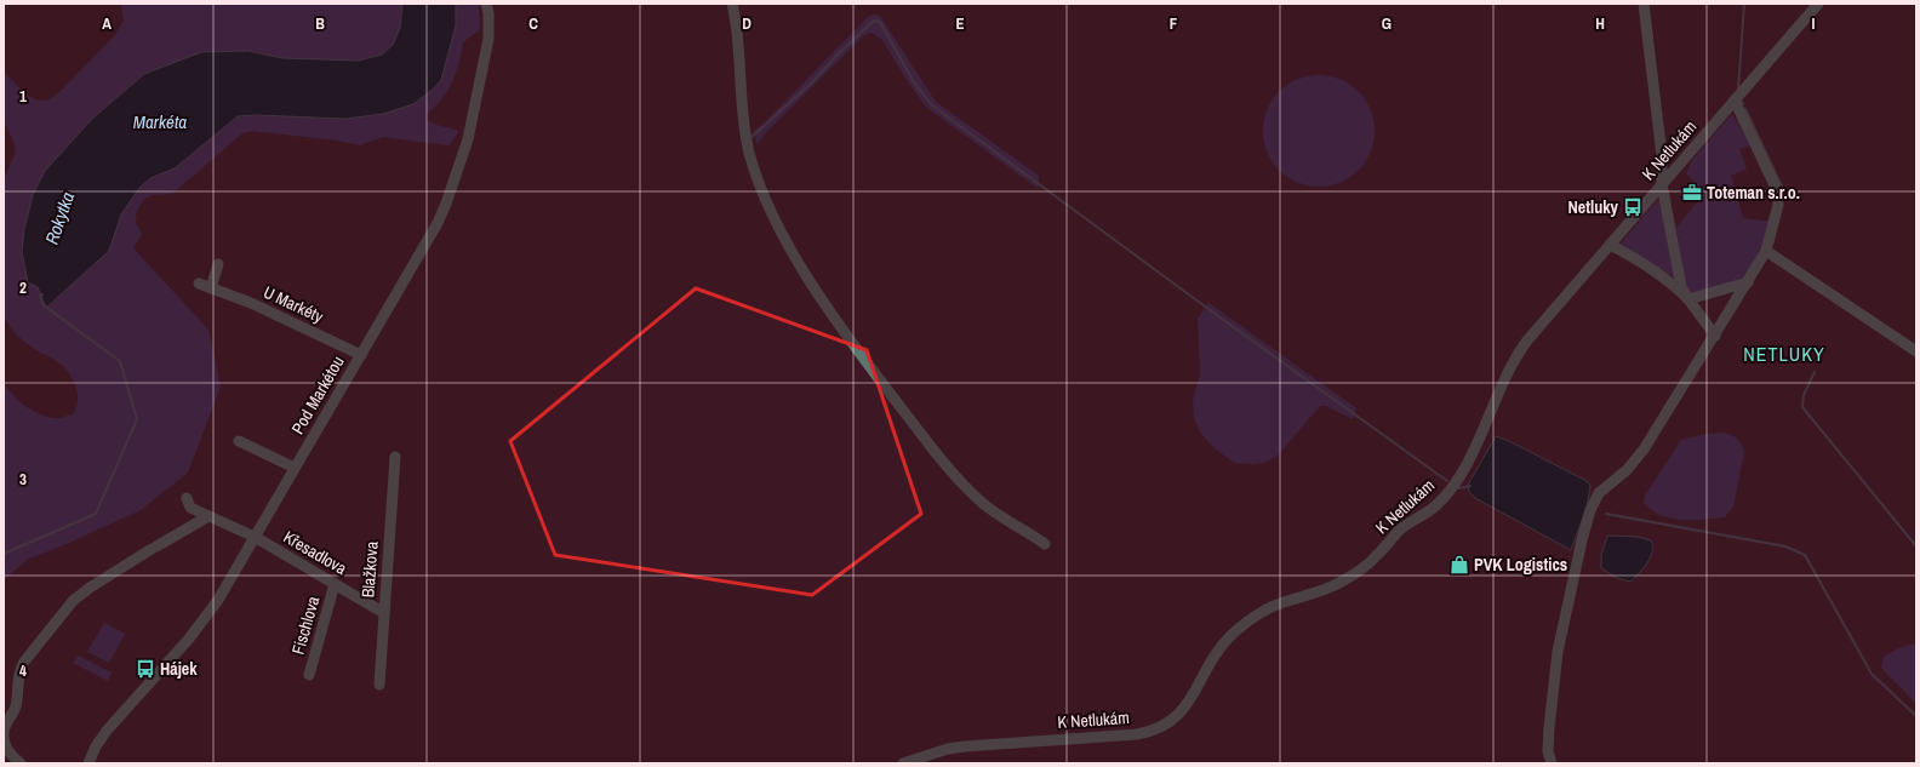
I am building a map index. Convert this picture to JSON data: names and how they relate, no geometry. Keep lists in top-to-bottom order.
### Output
{
  "streets": {
    "street": [
      "K Netlukám",
      "U Markéty",
      "Pod Markétou",
      "Křesadlova",
      "Blažkova",
      "Fischlova"
    ]
  },
  "crossings": [
    ["U Markéty", "Pod Markétou"],
    ["Pod Markétou", "Křesadlova"],
    ["Křesadlova", "Blažkova"],
    ["Křesadlova", "Fischlova"]
  ],
  "districts": ["NETLUKY"],
  "water": ["Markéta", "Rokytka"],
  "places": {
    "office": ["Toteman s.r.o."],
    "bus stop": ["Netluky", "Hájek"],
    "shop": ["PVK Logistics"]
  },
  "grid": {
    "columns": [
      "A",
      "B",
      "C",
      "D",
      "E",
      "F",
      "G",
      "H",
      "I"
    ],
    "rows": [
      "1",
      "2",
      "3",
      "4"
    ]
  }
}
